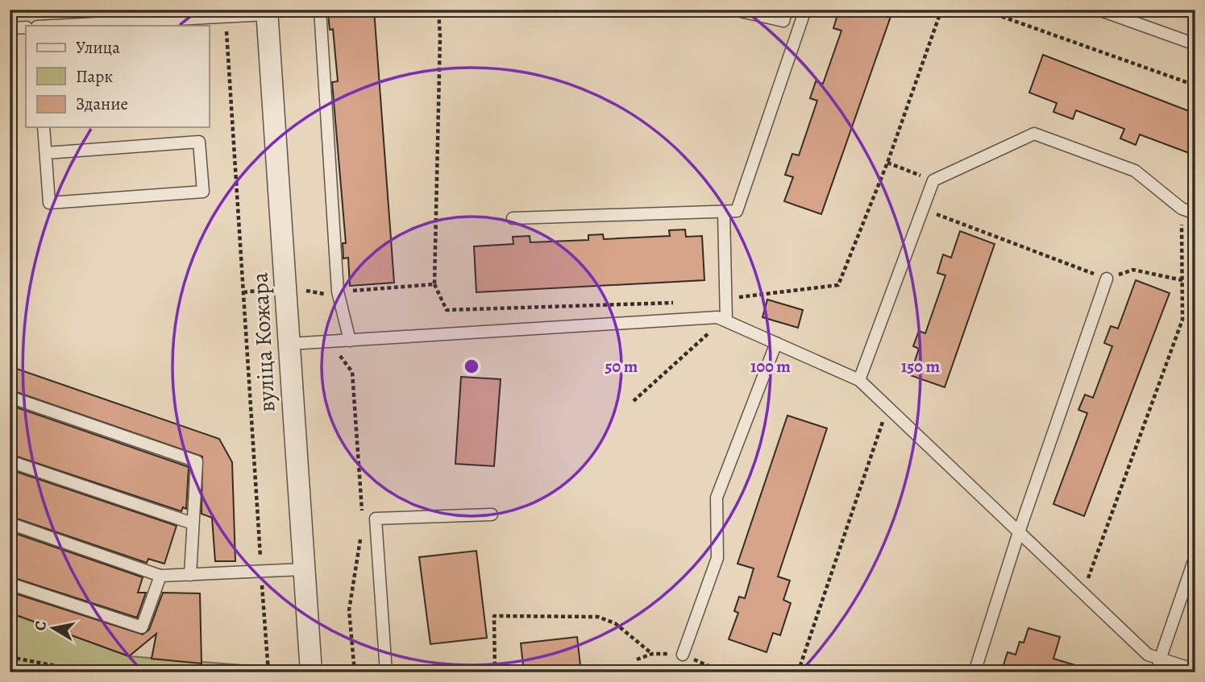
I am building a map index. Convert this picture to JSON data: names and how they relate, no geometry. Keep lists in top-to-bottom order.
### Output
{
  "streets": {
    "street": ["вуліца Кожара"]
  },
  "legend": ["Улица", "Парк", "Здание"],
  "north": "left",
  "rings": ["50 m", "100 m", "150 m"]
}
